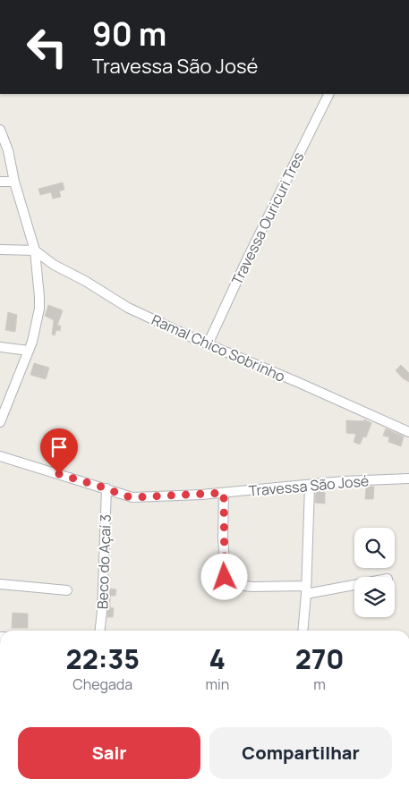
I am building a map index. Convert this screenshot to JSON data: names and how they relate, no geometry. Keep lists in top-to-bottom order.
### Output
{
  "streets": {
    "street": [
      "Travessa Ouricuri Tres",
      "Ramal Chico Sobrinho",
      "Travessa São José",
      "Beco do Açaí 3"
    ]
  },
  "crossings": [
    ["Travessa Ouricuri Tres", "Ramal Chico Sobrinho"],
    ["Travessa São José", "Beco do Açaí 3"]
  ],
  "page": {
    "turn": ["90 m", "Travessa São José"],
    "eta": [
      "22:35",
      "Chegada",
      "4",
      "min",
      "270",
      "m"
    ],
    "buttons": ["Sair", "Compartilhar"]
  }
}
